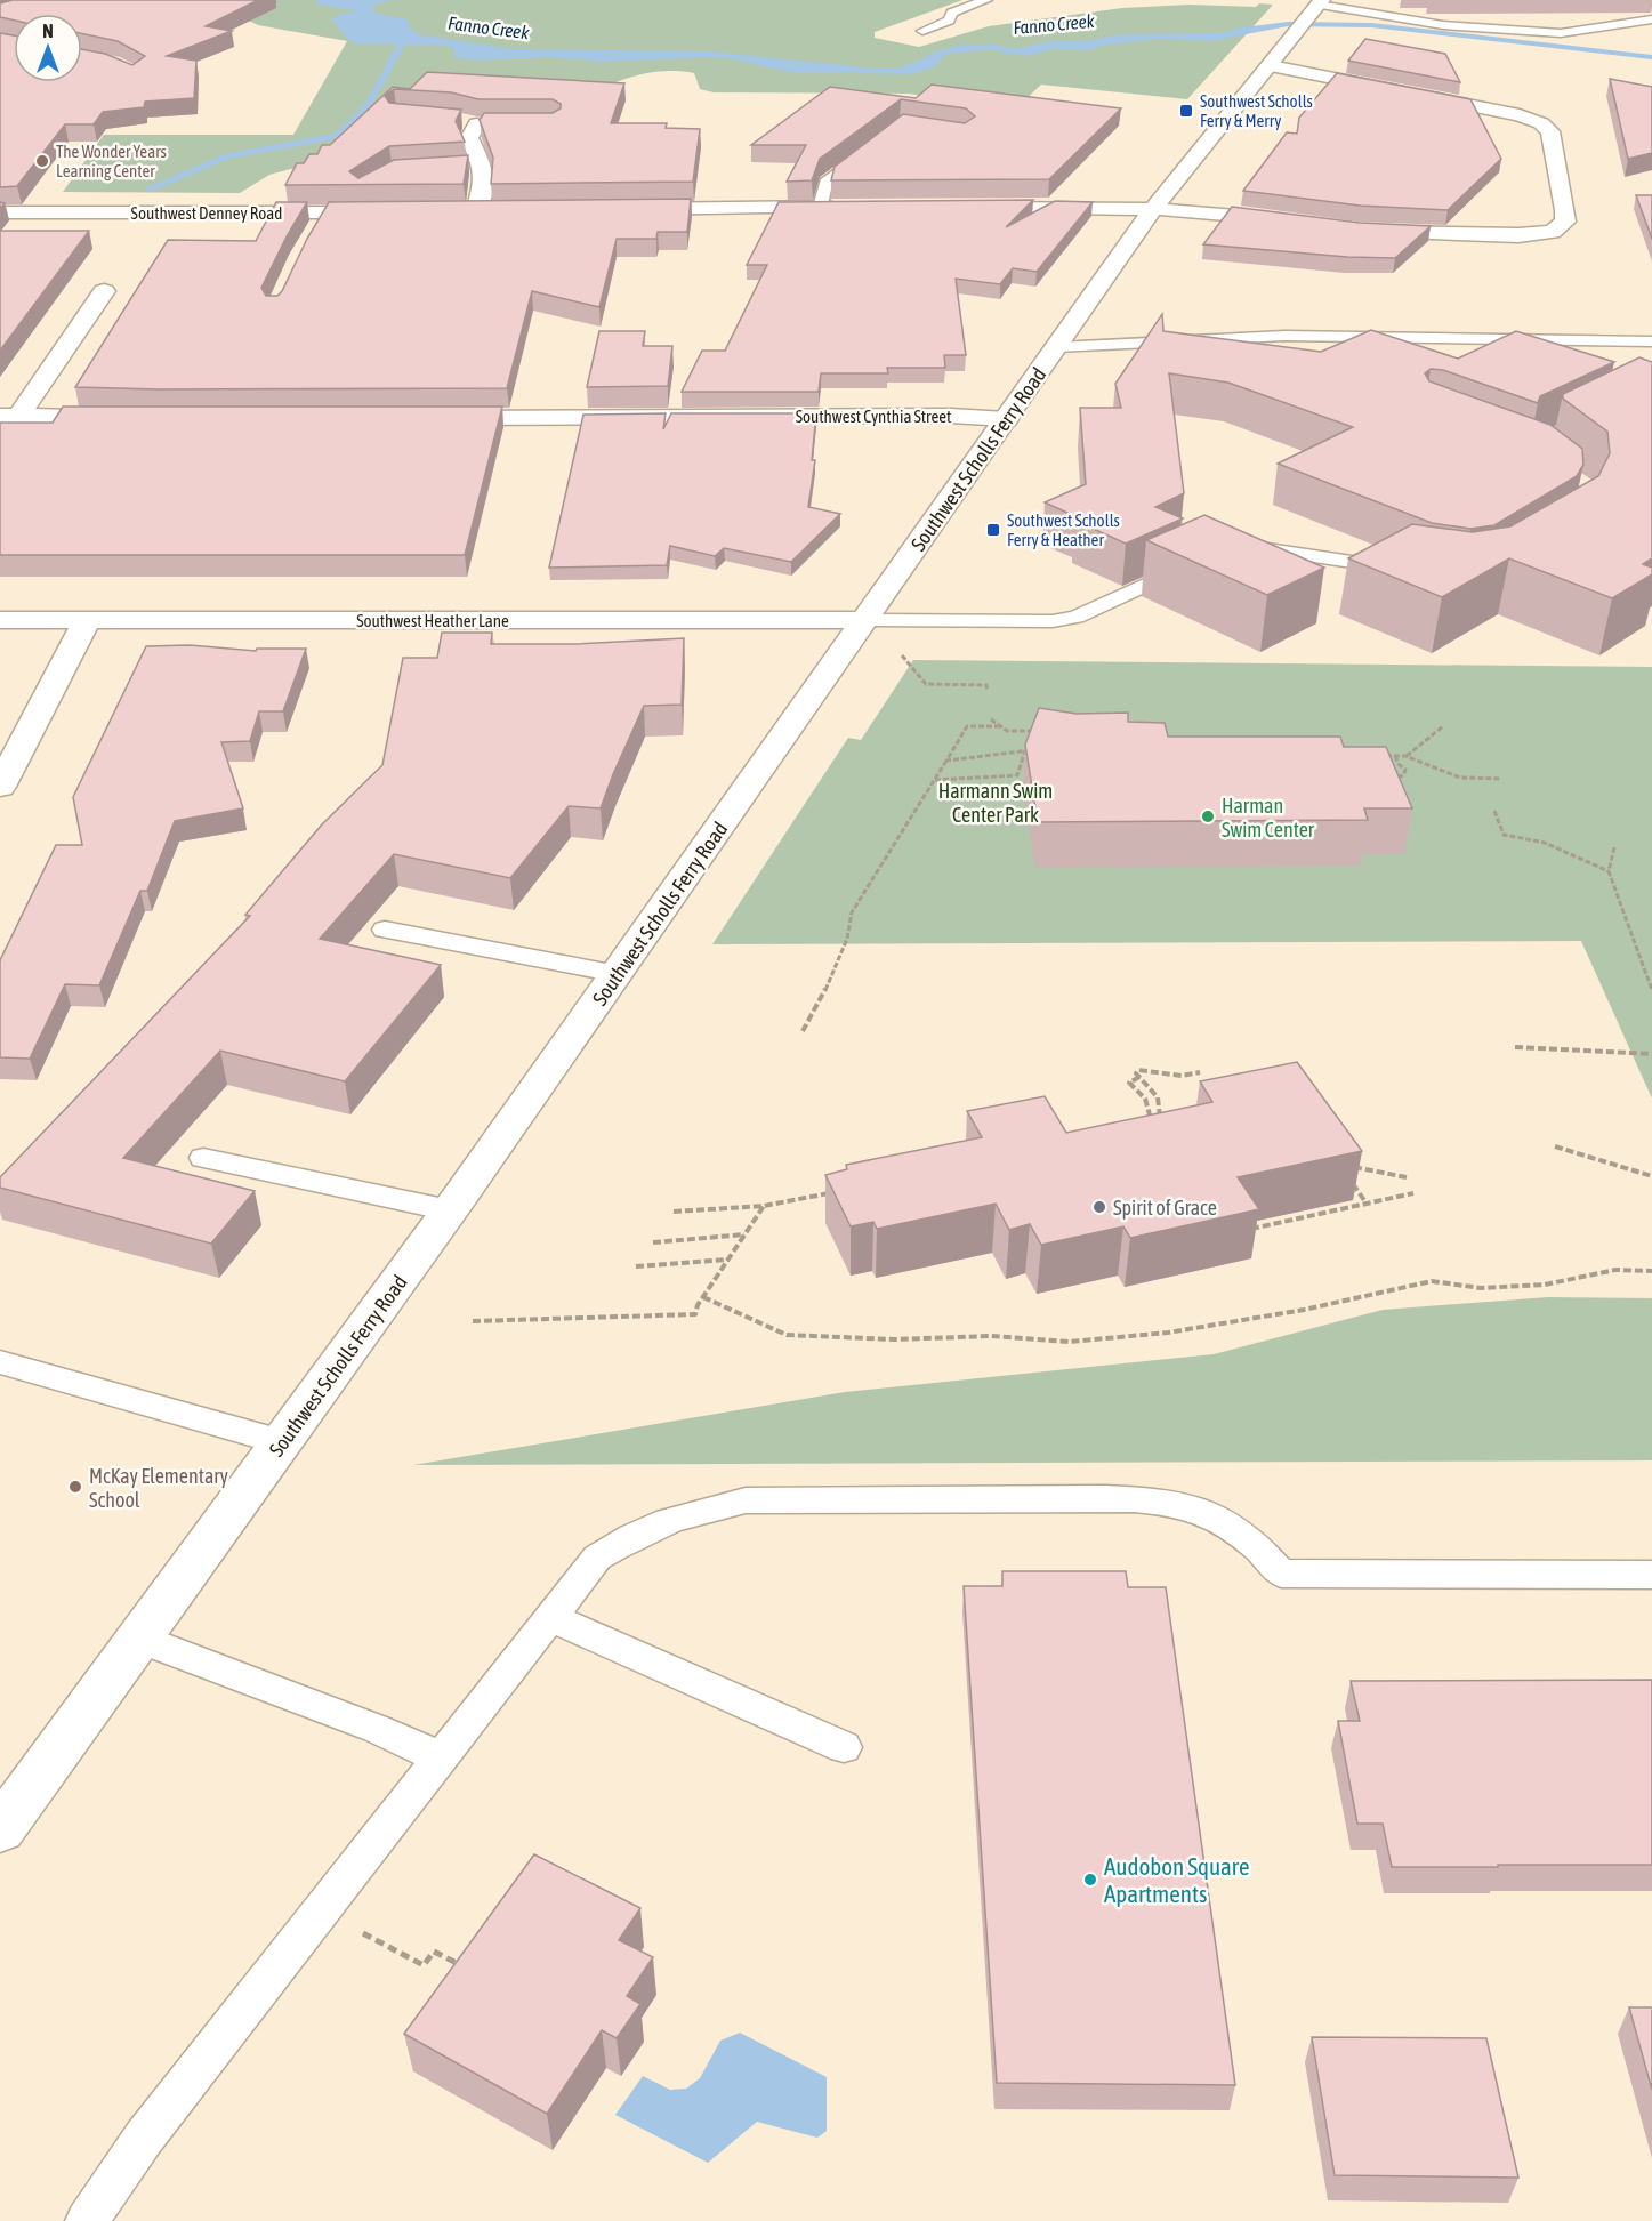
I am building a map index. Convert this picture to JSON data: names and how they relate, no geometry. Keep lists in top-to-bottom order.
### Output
{
  "streets": {
    "street": [
      "Southwest Denney Road",
      "Southwest Cynthia Street",
      "Southwest Scholls Ferry Road",
      "Southwest Heather Lane"
    ]
  },
  "crossings": [
    ["Southwest Cynthia Street", "Southwest Scholls Ferry Road"],
    ["Southwest Scholls Ferry Road", "Southwest Heather Lane"]
  ],
  "water": ["Fanno Creek"],
  "parks": ["Harmann Swim Center Park"],
  "places": {
    "transit": ["Southwest Scholls Ferry & Merry", "Southwest Scholls Ferry & Heather"],
    "other": [
      "The Wonder Years Learning Center",
      "Harman Swim Center",
      "Spirit of Grace",
      "McKay Elementary School",
      "Audobon Square Apartments"
    ]
  },
  "north": "top"
}
